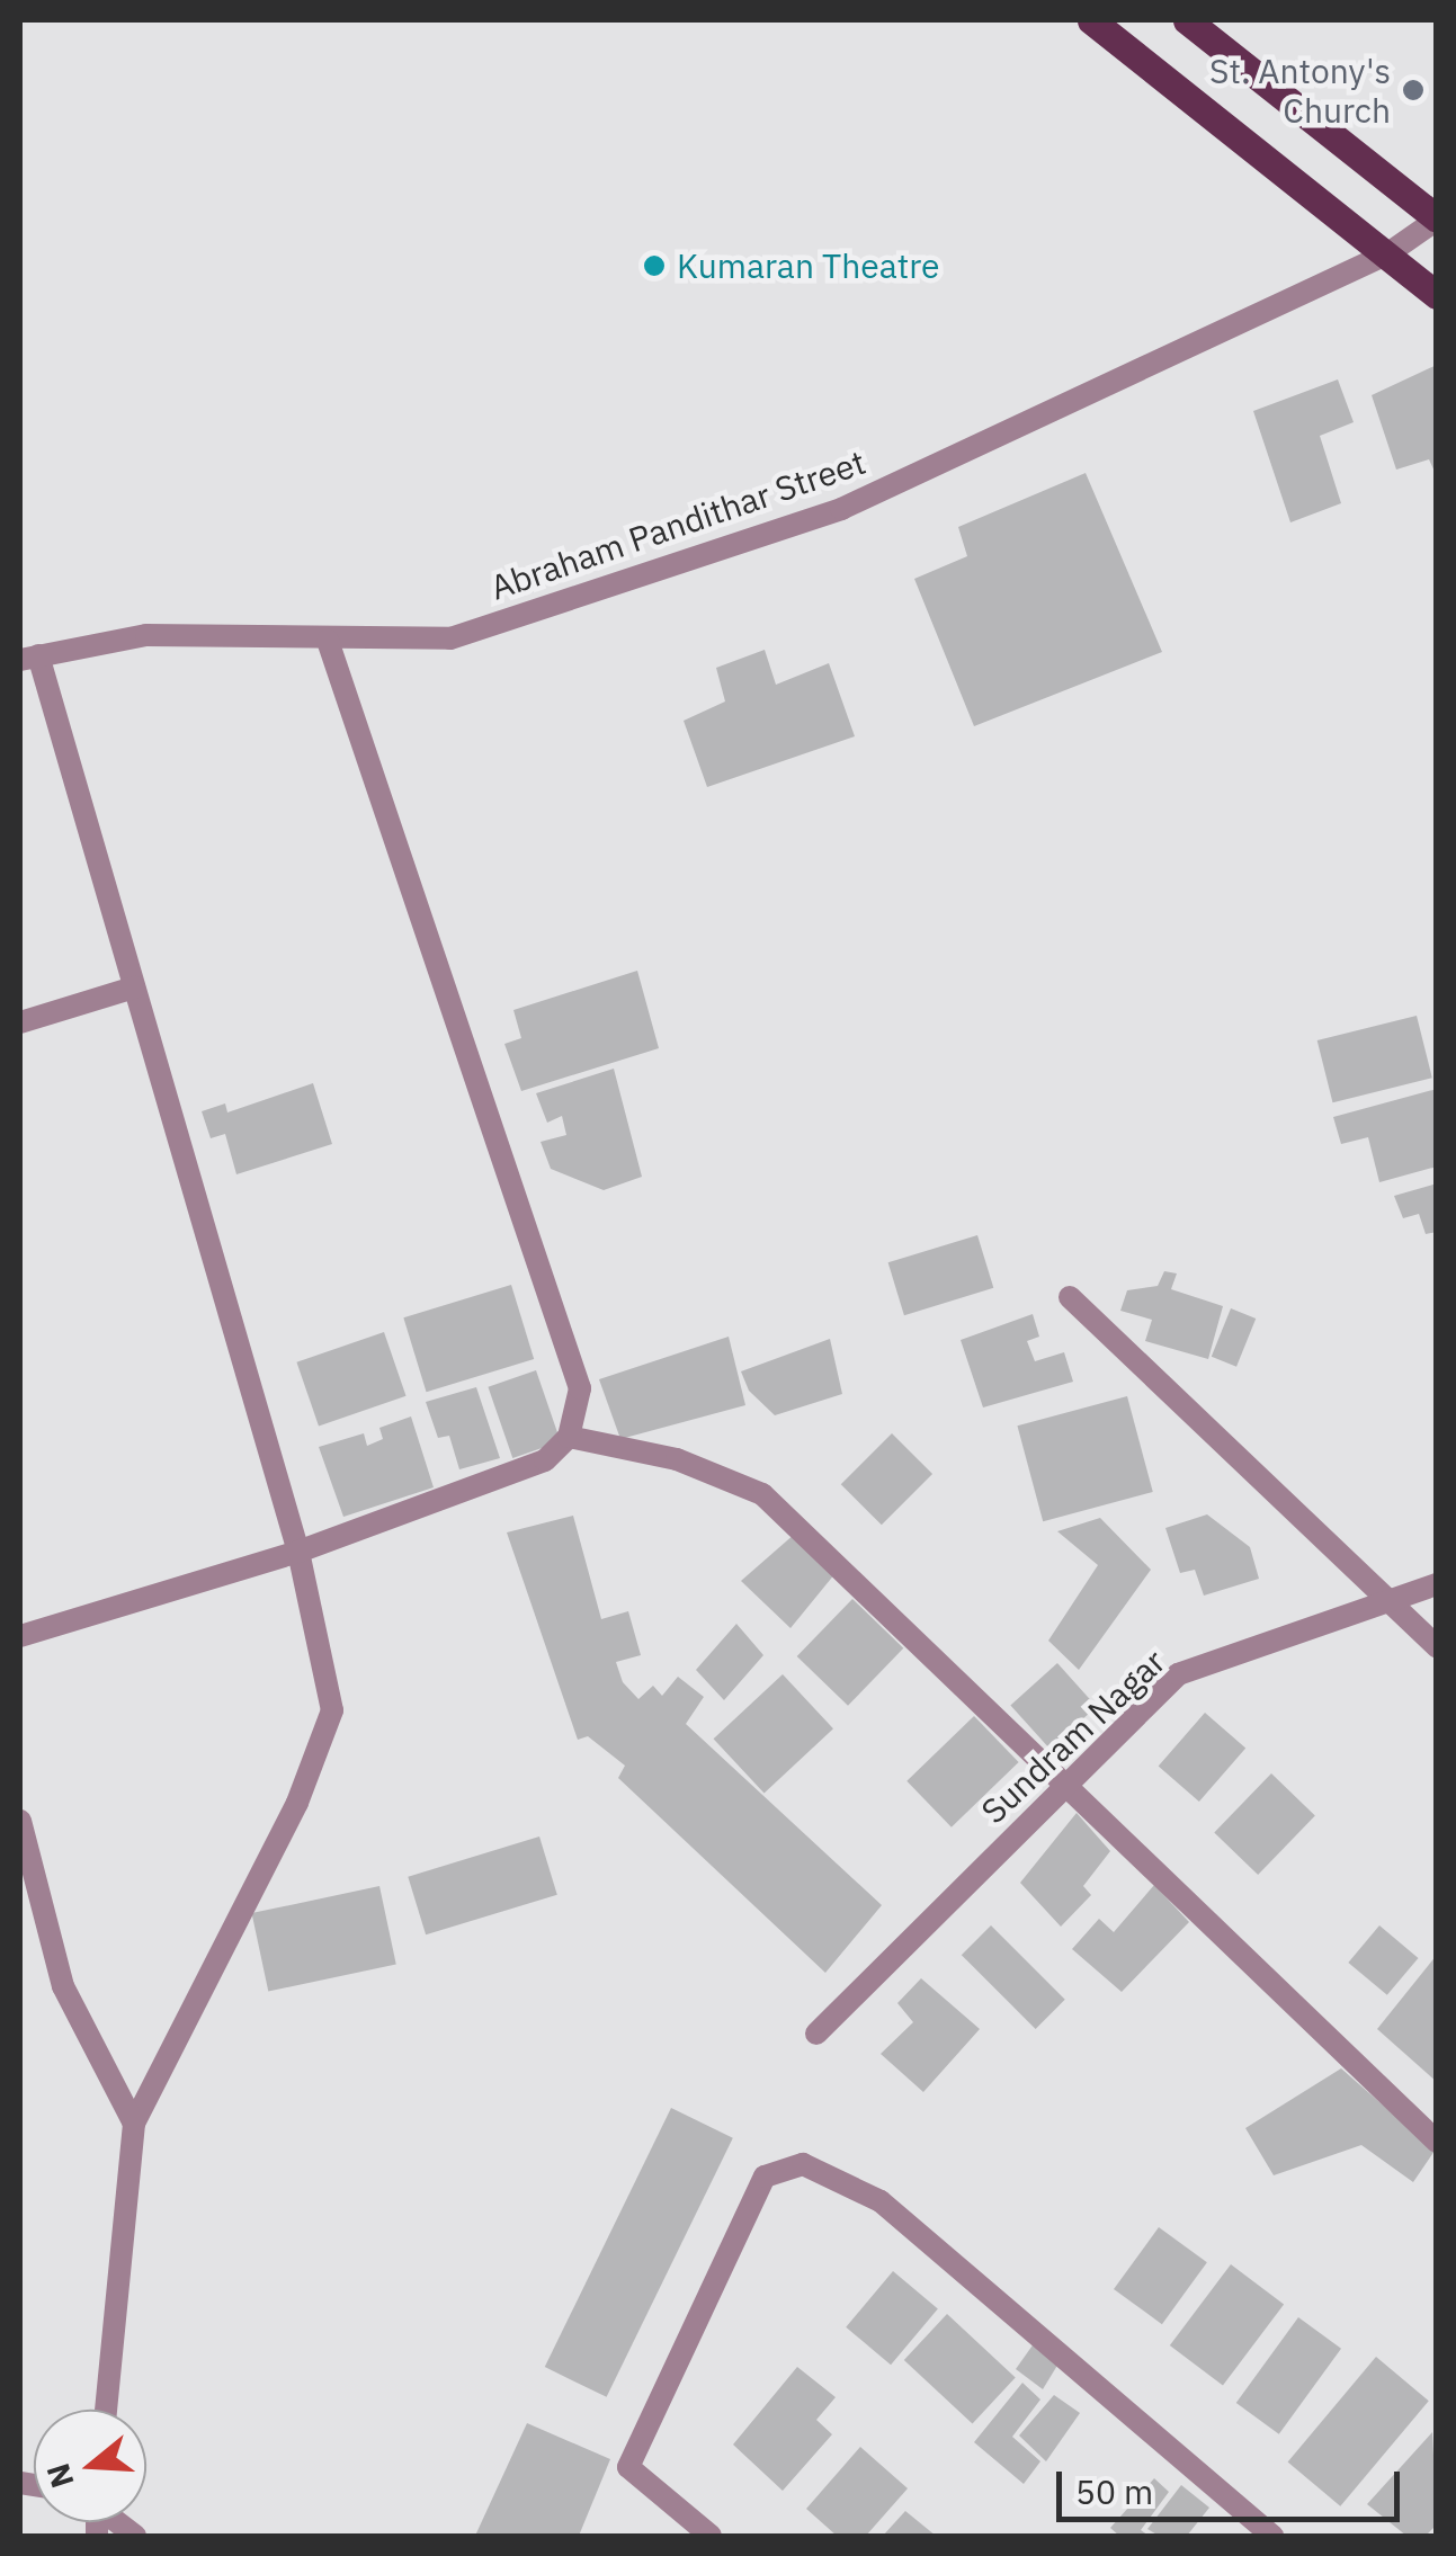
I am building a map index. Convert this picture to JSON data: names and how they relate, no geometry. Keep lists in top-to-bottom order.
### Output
{
  "streets": {
    "street": ["Abraham Pandithar Street", "Sundram Nagar"]
  },
  "places": ["St. Antony's Church", "Kumaran Theatre"],
  "scale_bar": "50 m",
  "north": "left"
}
